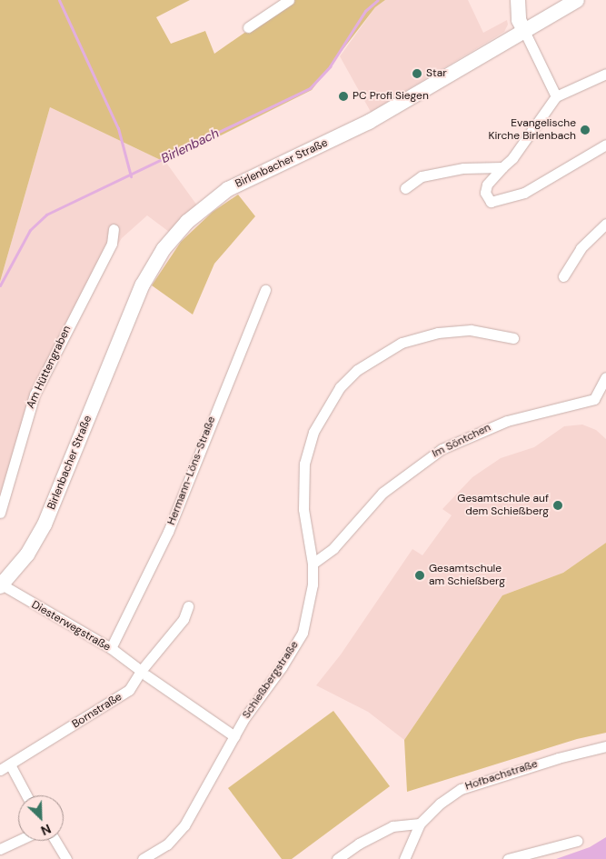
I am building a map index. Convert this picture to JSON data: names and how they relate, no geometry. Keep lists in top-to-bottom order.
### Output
{
  "streets": {
    "main road": ["Birlenbacher Straße"],
    "street": [
      "Am Hüttengraben",
      "Im Söntchen",
      "Hermann-Löns-Straße",
      "Diesterwegstraße",
      "Schießbergstraße",
      "Bornstraße",
      "Hofbachstraße"
    ]
  },
  "crossings": [
    ["Birlenbacher Straße", "Diesterwegstraße"],
    ["Im Söntchen", "Schießbergstraße"],
    ["Hermann-Löns-Straße", "Diesterwegstraße"],
    ["Diesterwegstraße", "Bornstraße"]
  ],
  "water": ["Birlenbach"],
  "places": [
    "Star",
    "PC Profi Siegen",
    "Evangelische Kirche Birlenbach",
    "Gesamtschule auf dem Schießberg",
    "Gesamtschule am Schießberg"
  ],
  "north": "bottom right"
}
